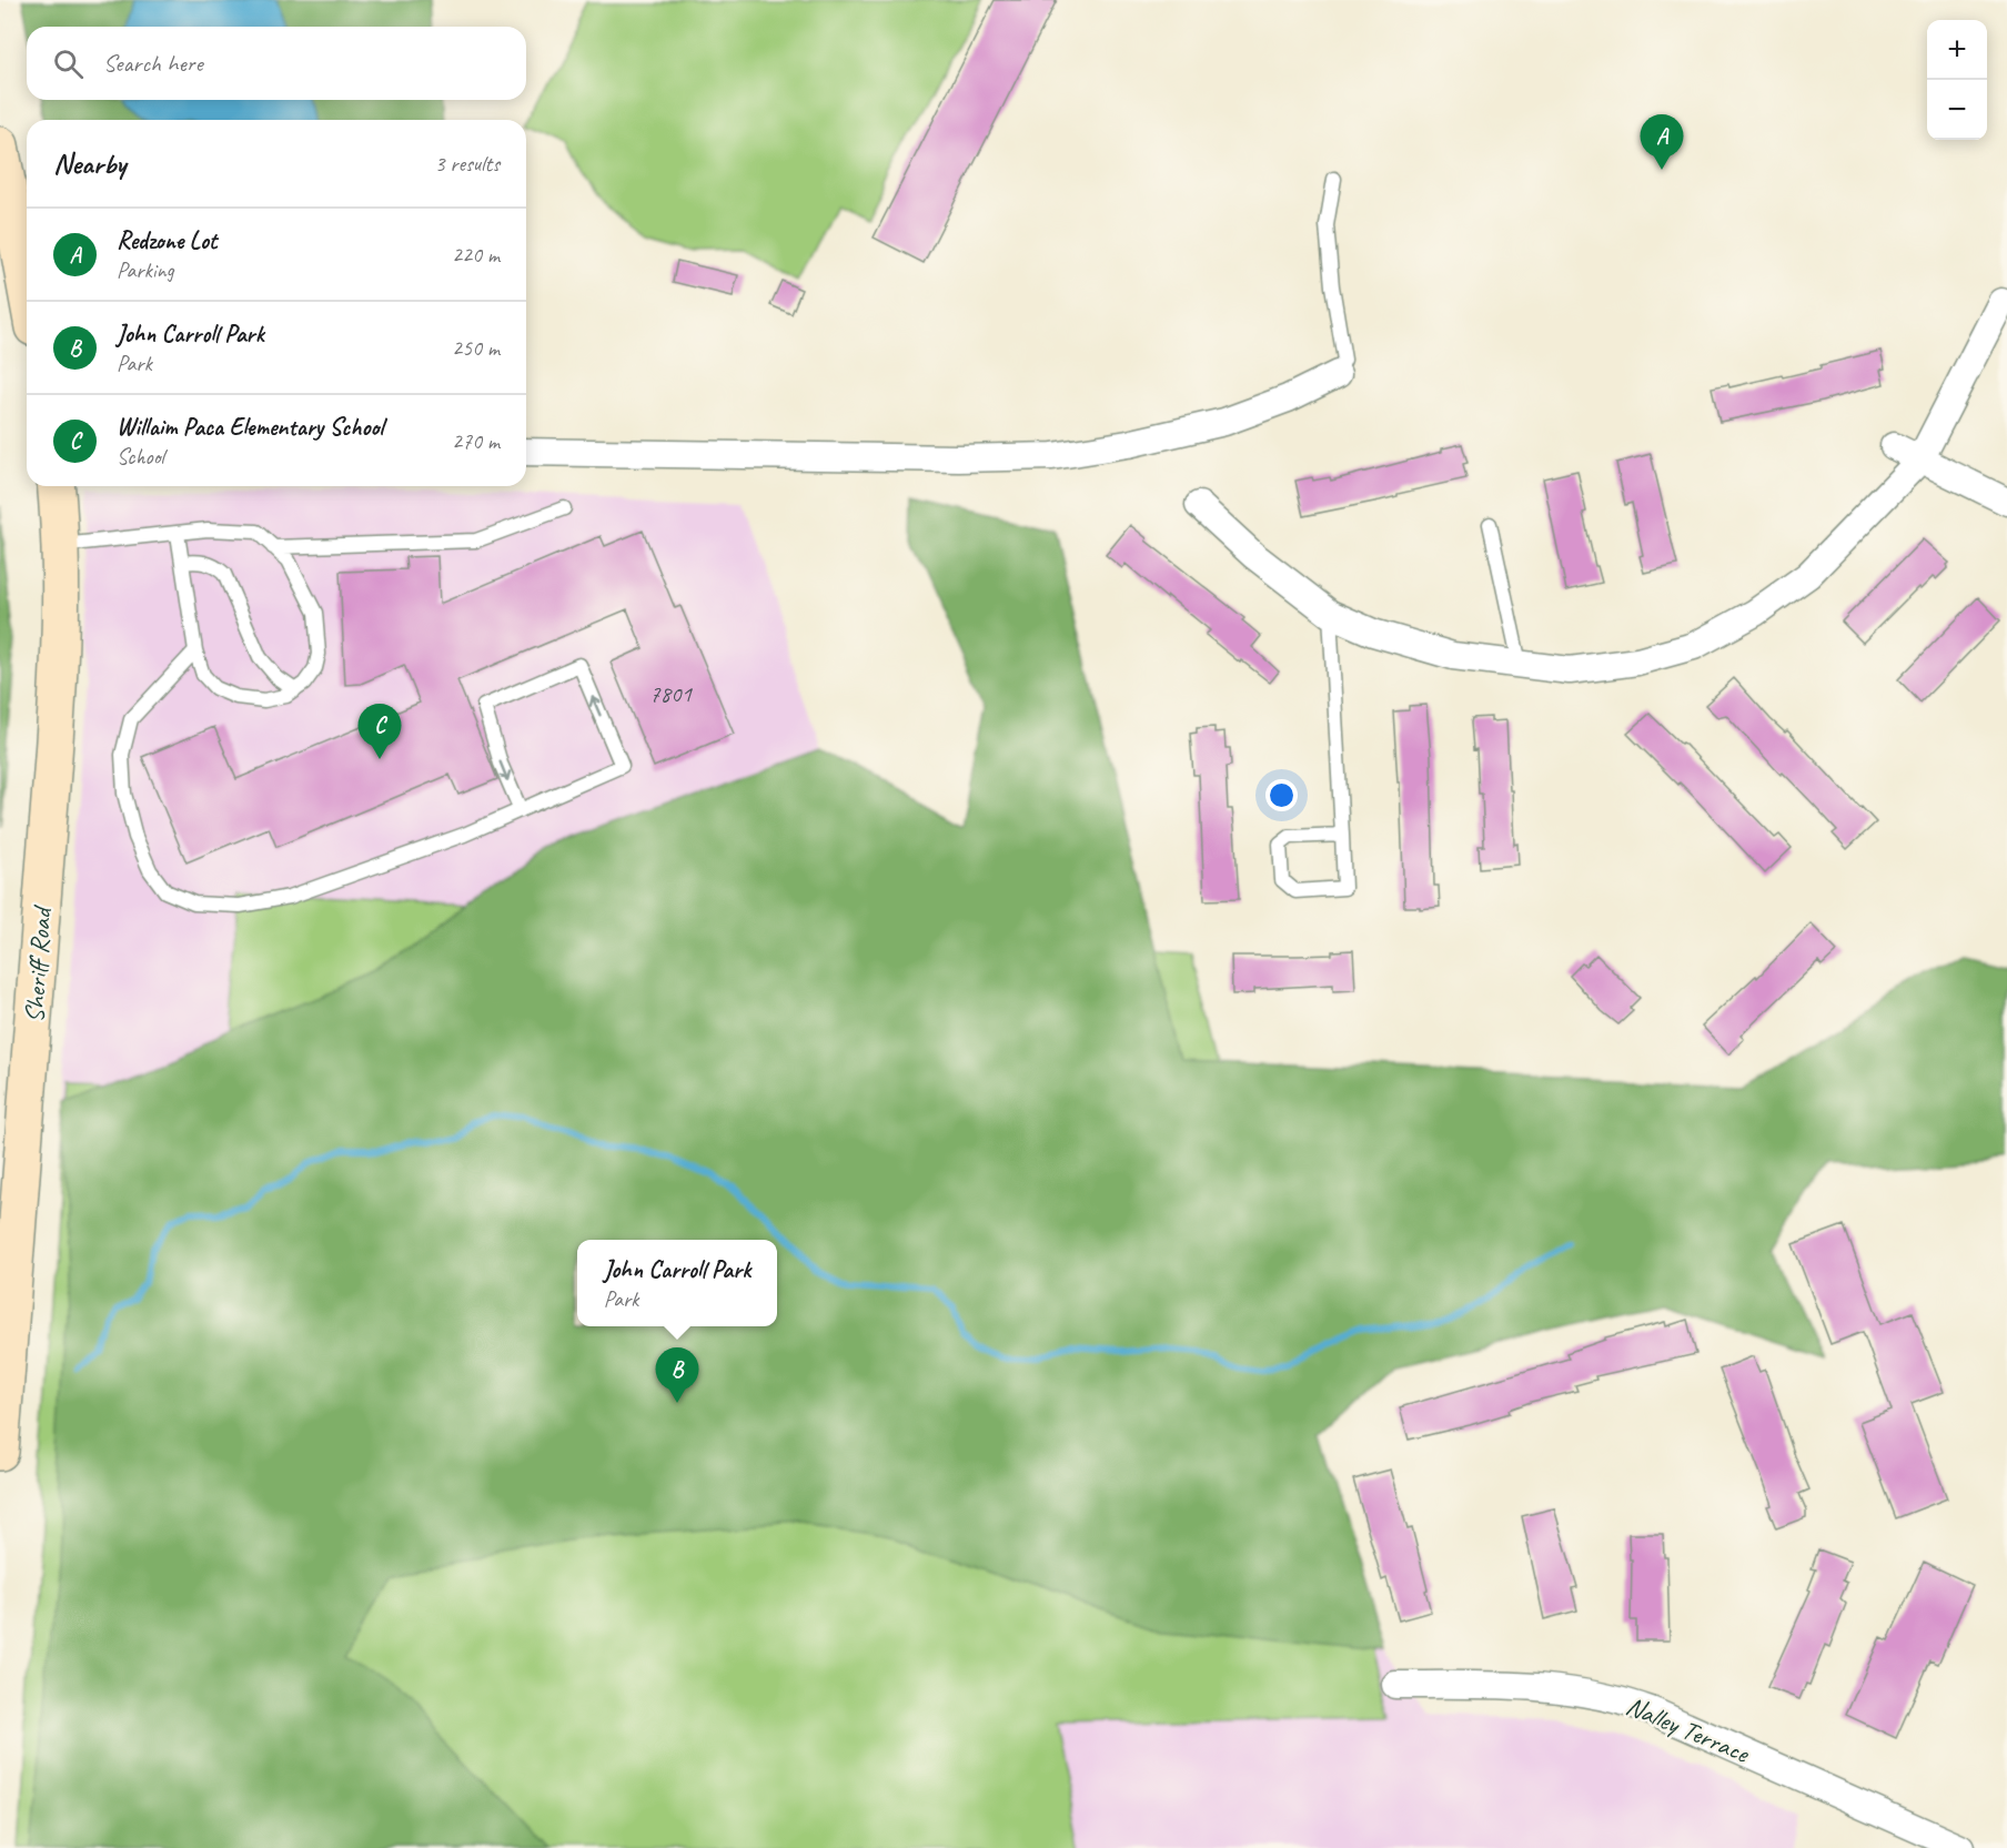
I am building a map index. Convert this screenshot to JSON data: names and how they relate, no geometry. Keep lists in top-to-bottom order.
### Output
{
  "streets": {
    "main road": ["Sheriff Road"],
    "street": ["Nalley Terrace"]
  },
  "house_numbers": ["7801"],
  "page": {
    "map_buttons": ["+", "−"],
    "search": "Search here",
    "pins": ["A", "C", "B"],
    "heading": ["Nearby", "3 results"],
    "list": [
      {
        "mark": "A",
        "name": "Redzone Lot",
        "note": "Parking",
        "value": "220 m"
      },
      {
        "mark": "B",
        "name": "John Carroll Park",
        "note": "Park",
        "value": "250 m"
      },
      {
        "mark": "C",
        "name": "Willaim Paca Elementary School",
        "note": "School",
        "value": "270 m"
      }
    ],
    "popup": ["John Carroll Park", "Park"]
  }
}
